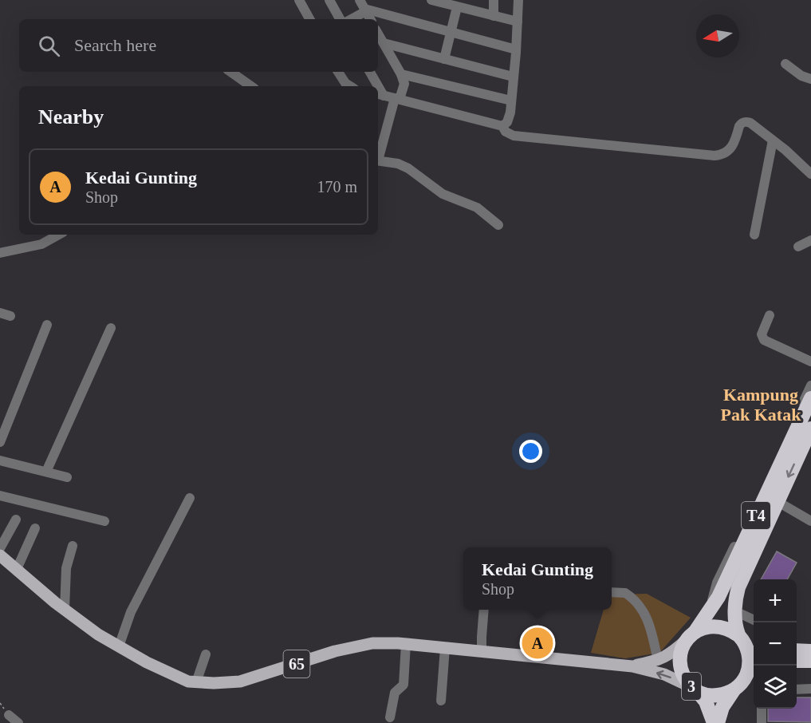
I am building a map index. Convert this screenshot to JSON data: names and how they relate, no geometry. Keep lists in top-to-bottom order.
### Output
{
  "streets": {
    "highway": ["T4", "3"],
    "main road": ["65"]
  },
  "crossings": [
    ["T4", "65"],
    ["T4", "3"],
    ["65", "3"]
  ],
  "districts": ["Kampung Pak Katak"],
  "north": "left",
  "page": {
    "search": "Search here",
    "heading": "Nearby",
    "list": [
      {
        "mark": "A",
        "name": "Kedai Gunting",
        "note": "Shop",
        "value": "170 m"
      }
    ],
    "popup": ["Kedai Gunting", "Shop"],
    "map_buttons": ["+", "−"],
    "pins": "A"
  }
}
